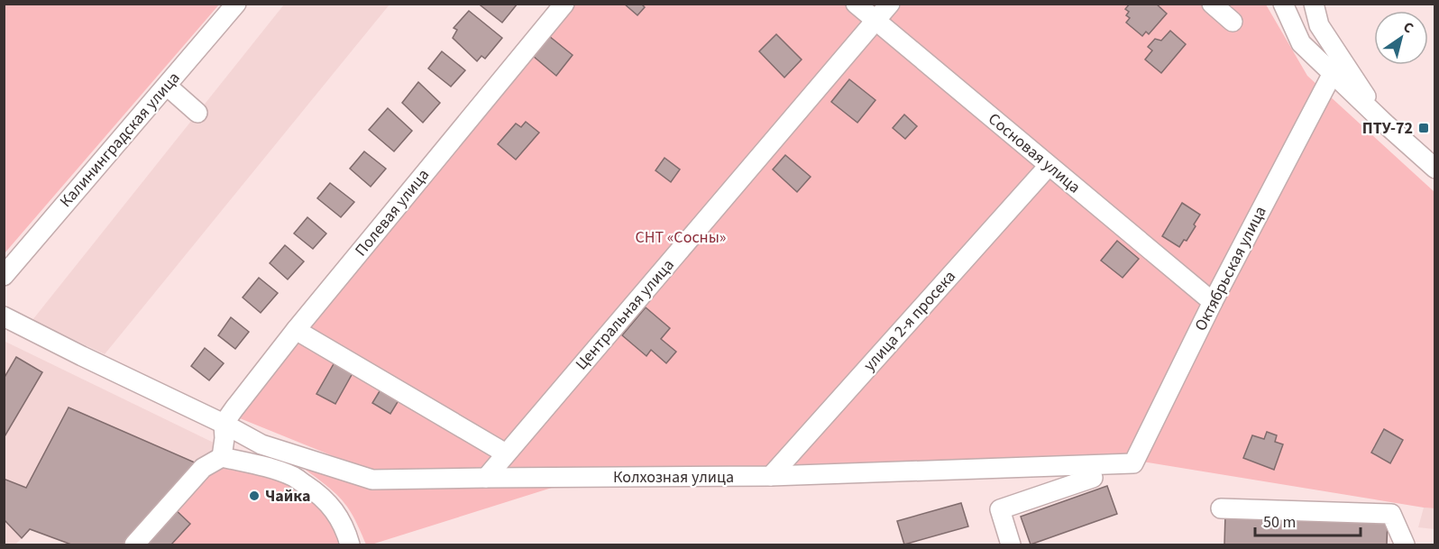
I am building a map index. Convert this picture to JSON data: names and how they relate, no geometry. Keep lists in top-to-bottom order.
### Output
{
  "streets": {
    "street": [
      "Калининградская улица",
      "Сосновая улица",
      "Полевая улица",
      "Октябрьская улица",
      "Центральная улица",
      "улица 2-я просека",
      "Колхозная улица"
    ]
  },
  "crossings": [
    ["Сосновая улица", "Октябрьская улица"],
    ["Сосновая улица", "Центральная улица"],
    ["Сосновая улица", "улица 2-я просека"],
    ["Полевая улица", "Колхозная улица"],
    ["Октябрьская улица", "Колхозная улица"],
    ["Центральная улица", "Колхозная улица"],
    ["улица 2-я просека", "Колхозная улица"]
  ],
  "parks": ["СНТ «Сосны»"],
  "places": {
    "transit": ["ПТУ-72"],
    "other": ["Чайка"]
  },
  "scale_bar": "50 m",
  "north": "top right"
}
